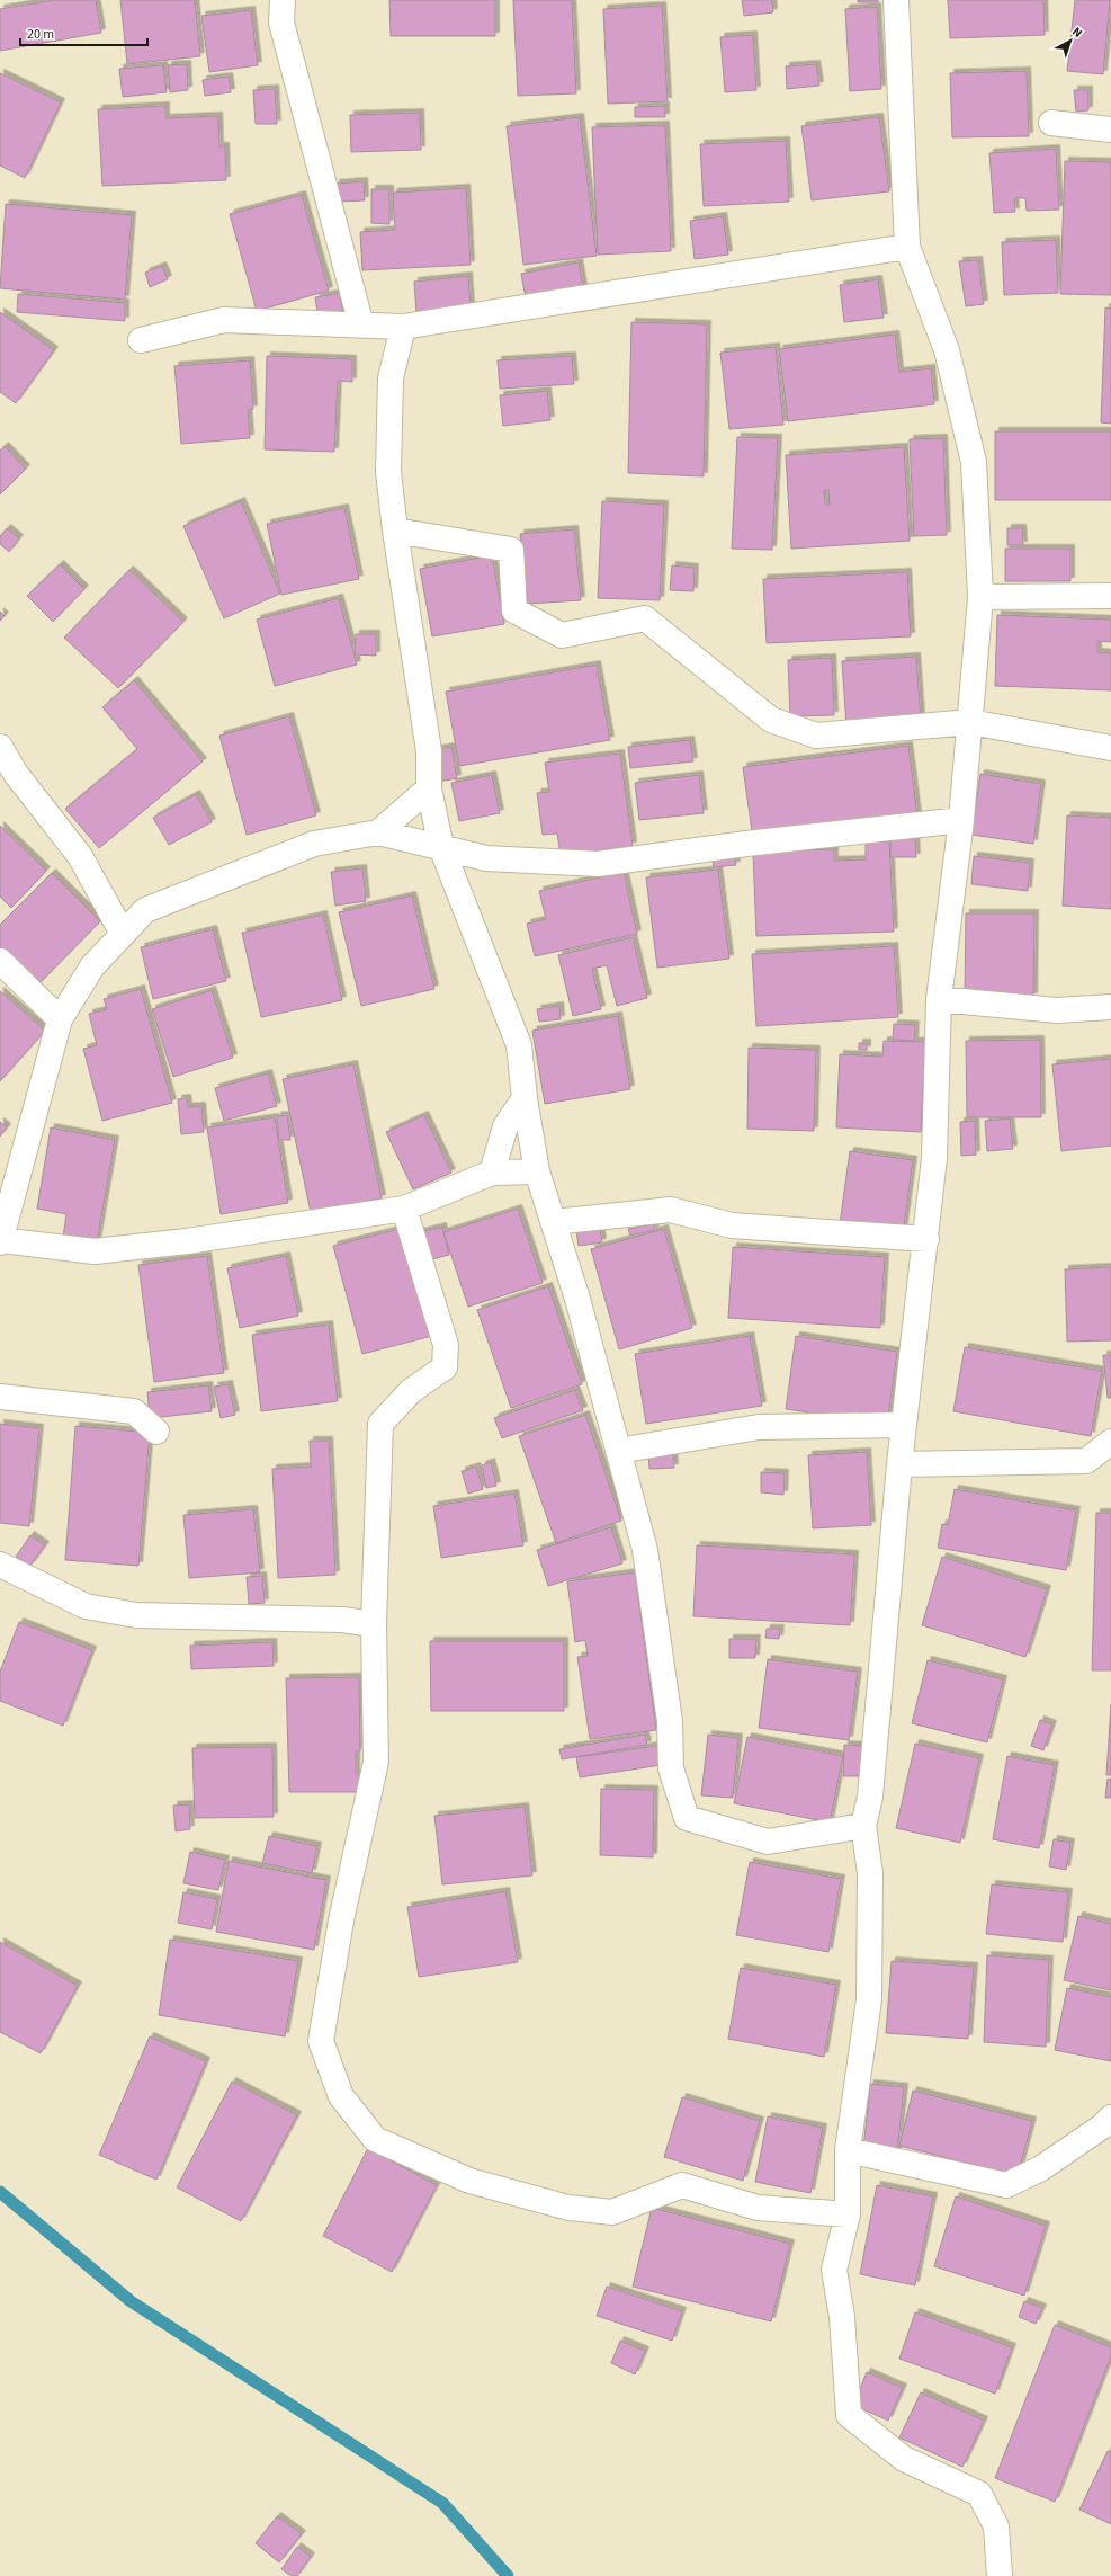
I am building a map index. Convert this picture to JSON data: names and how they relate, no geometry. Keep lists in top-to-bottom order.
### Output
{
  "scale_bar": "20 m",
  "north": "top right"
}
